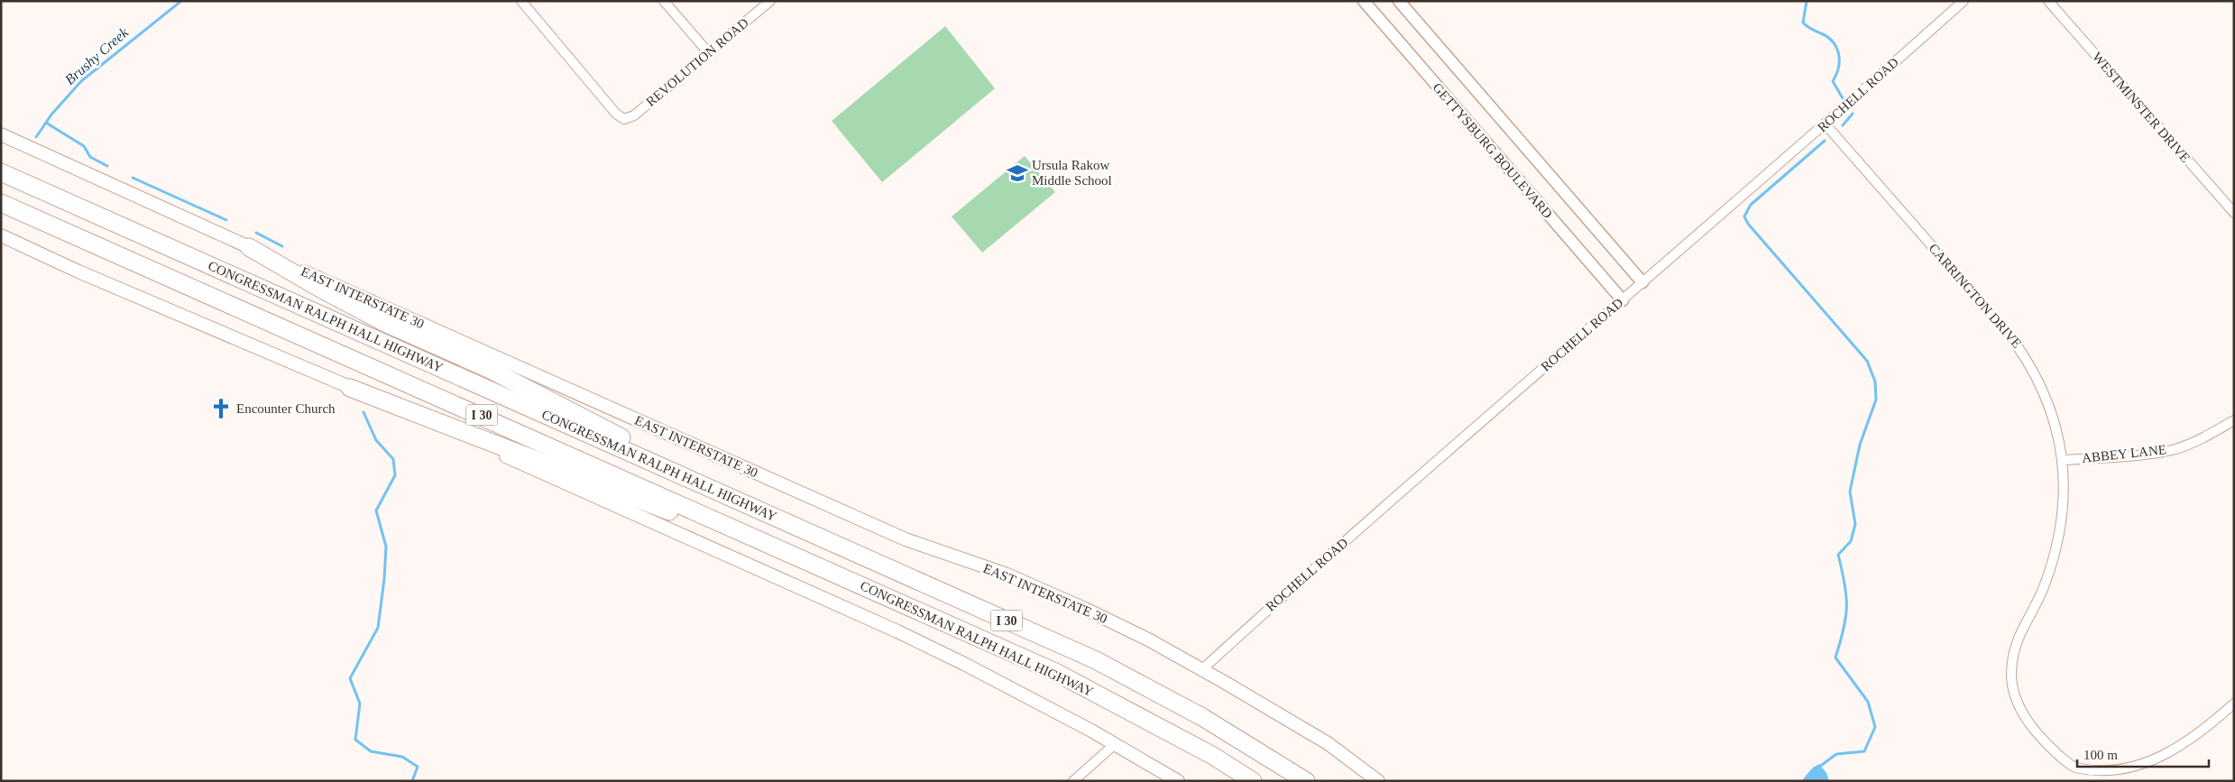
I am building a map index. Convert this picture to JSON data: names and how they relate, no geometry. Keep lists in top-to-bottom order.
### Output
{
  "streets": {
    "highway": ["CONGRESSMAN RALPH HALL HIGHWAY", "I 30"],
    "main road": ["EAST INTERSTATE 30"],
    "street": [
      "REVOLUTION ROAD",
      "ROCHELL ROAD",
      "WESTMINSTER DRIVE",
      "GETTYSBURG BOULEVARD",
      "CARRINGTON DRIVE",
      "ABBEY LANE"
    ]
  },
  "crossings": [
    ["ROCHELL ROAD", "GETTYSBURG BOULEVARD"],
    ["ROCHELL ROAD", "CARRINGTON DRIVE"],
    ["ROCHELL ROAD", "EAST INTERSTATE 30"],
    ["CARRINGTON DRIVE", "ABBEY LANE"]
  ],
  "water": ["Brushy Creek"],
  "places": {
    "school or university": ["Ursula Rakow Middle School"],
    "church": ["Encounter Church"]
  },
  "scale_bar": "100 m"
}
